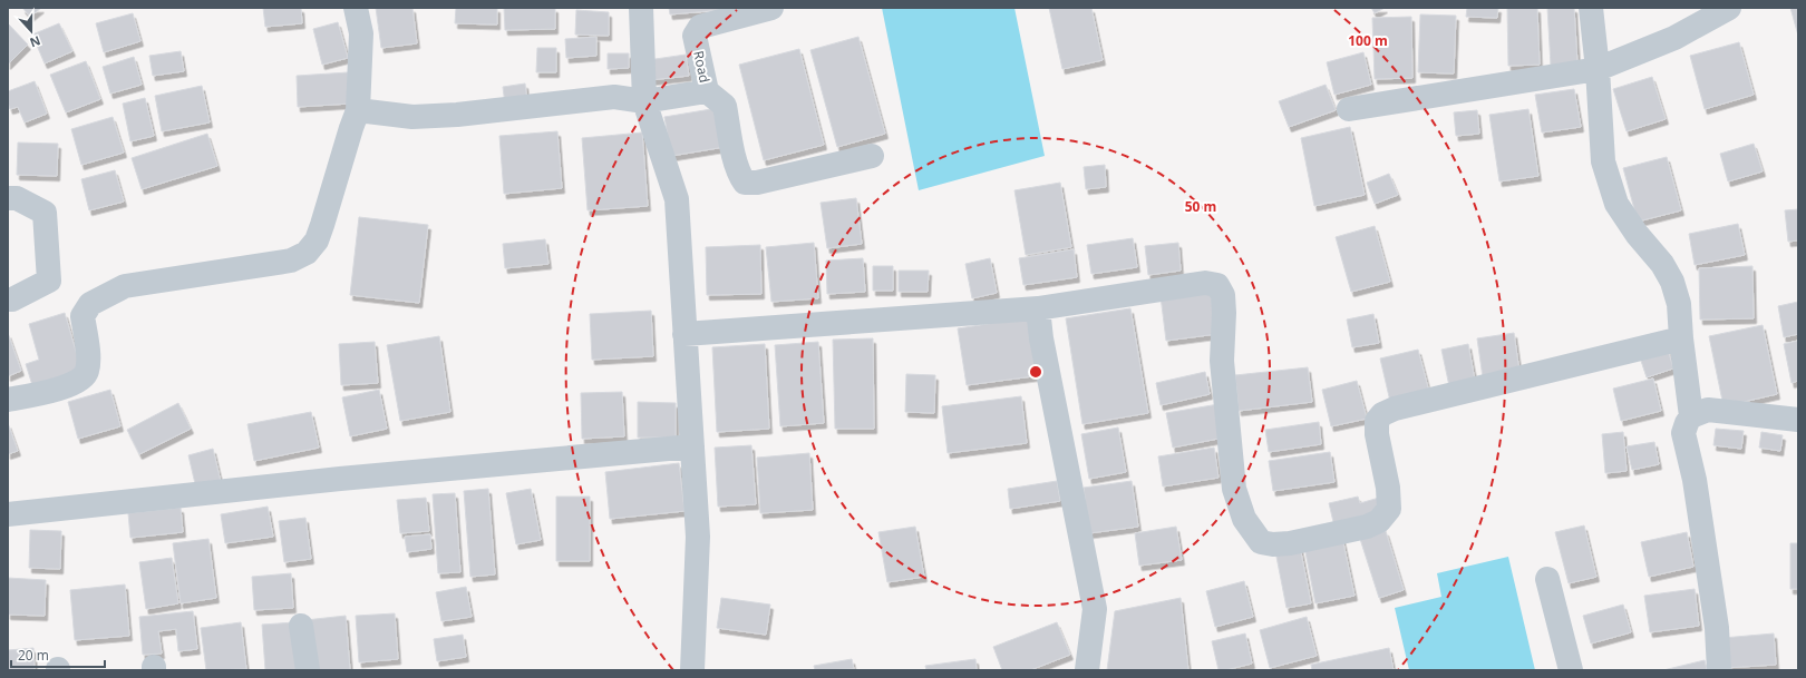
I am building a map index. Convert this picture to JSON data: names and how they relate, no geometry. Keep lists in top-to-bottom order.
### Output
{
  "streets": {
    "street": ["Road"]
  },
  "scale_bar": "20 m",
  "north": "bottom",
  "rings": ["100 m", "50 m"]
}
